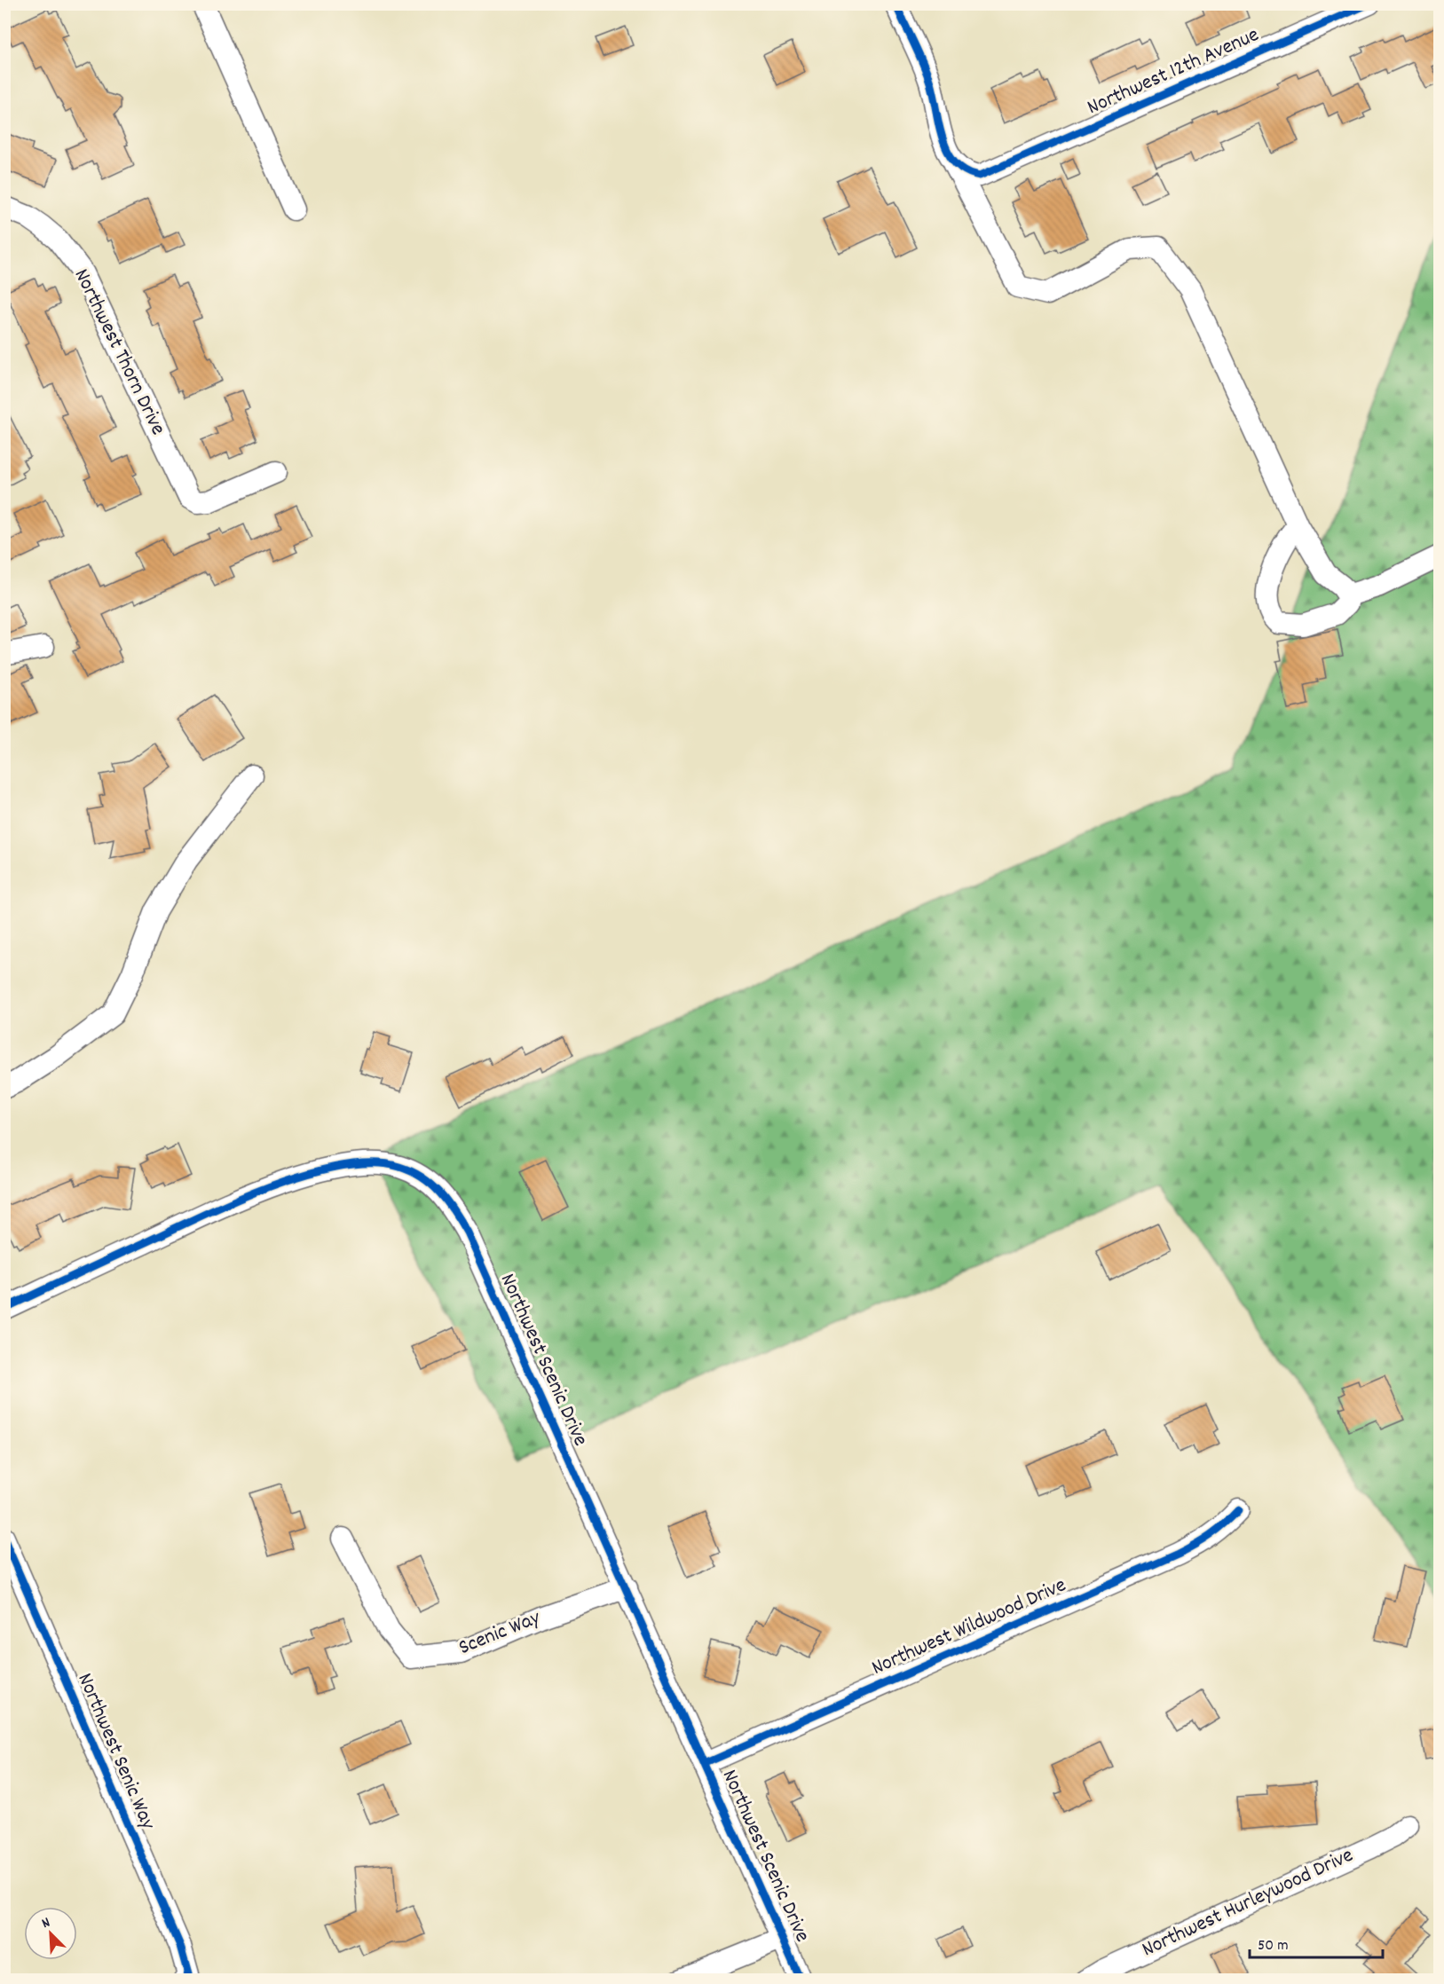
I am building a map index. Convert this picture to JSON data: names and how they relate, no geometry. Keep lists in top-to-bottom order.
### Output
{
  "streets": {
    "street": [
      "Northwest 12th Avenue",
      "Northwest Thorn Drive",
      "Northwest Scenic Drive",
      "Northwest Wildwood Drive",
      "Scenic Way",
      "Northwest Senic Way",
      "Northwest Hurleywood Drive"
    ]
  },
  "crossings": [
    ["Northwest Scenic Drive", "Northwest Wildwood Drive"],
    ["Northwest Scenic Drive", "Scenic Way"]
  ],
  "scale_bar": "50 m",
  "north": "top left"
}
